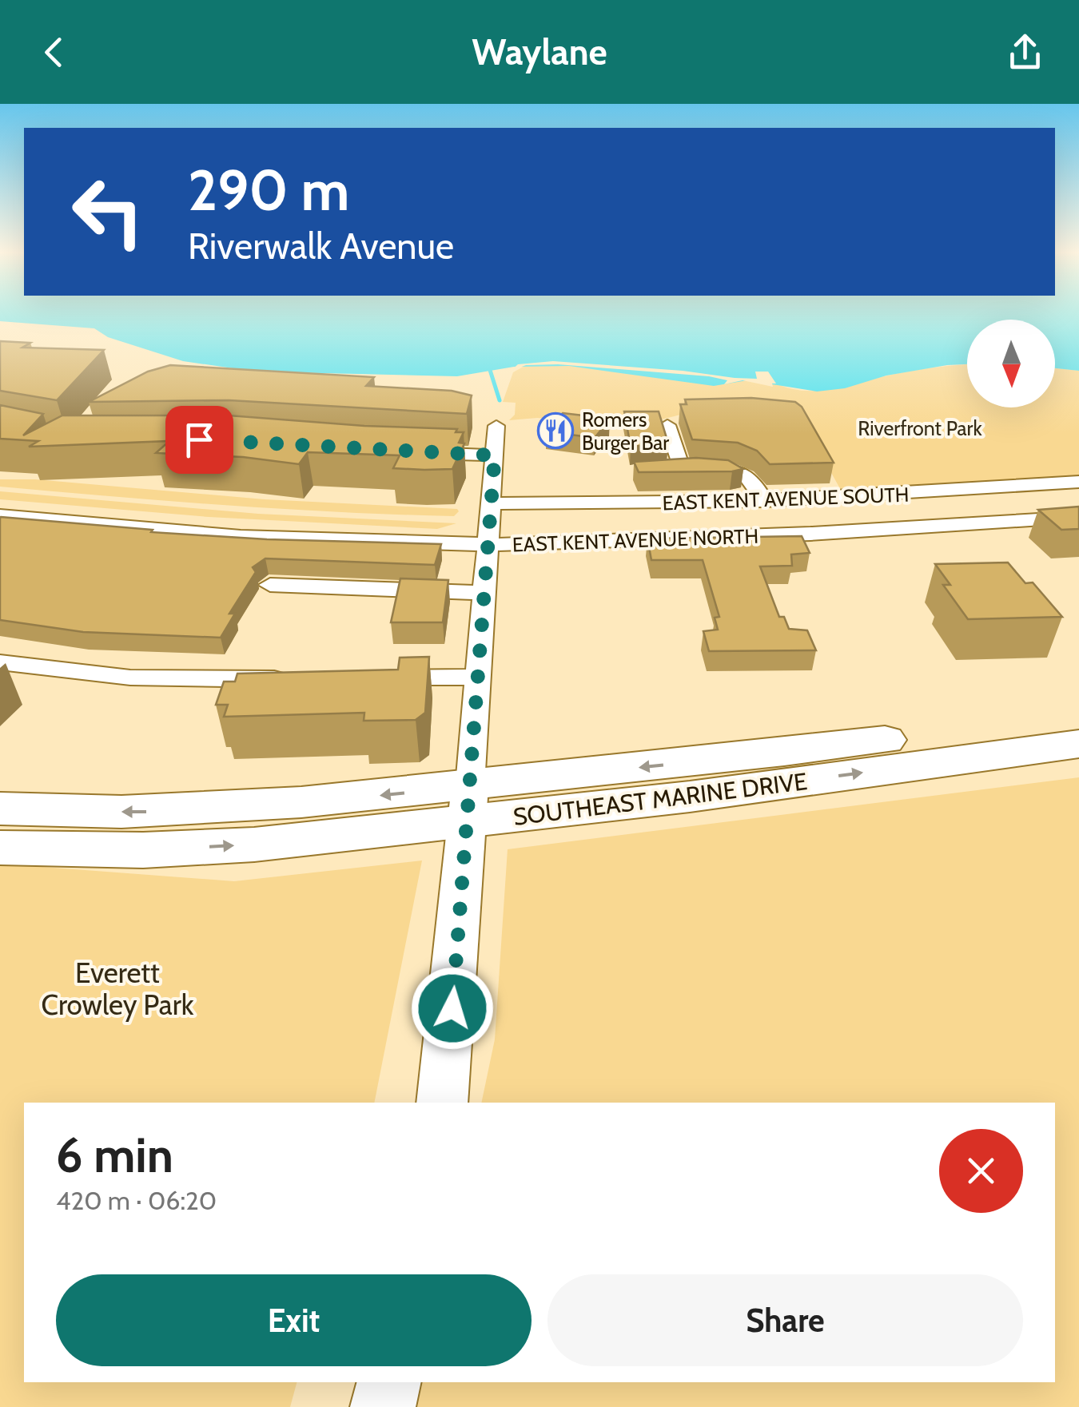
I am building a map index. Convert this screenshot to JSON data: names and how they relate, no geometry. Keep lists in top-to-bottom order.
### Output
{
  "streets": {
    "main road": ["SOUTHEAST MARINE DRIVE"],
    "street": ["EAST KENT AVENUE SOUTH", "EAST KENT AVENUE NORTH"]
  },
  "parks": ["Riverfront Park", "Everett Crowley Park"],
  "places": {
    "restaurant": ["Romers Burger Bar"]
  },
  "north": "bottom",
  "page": {
    "header": "Waylane",
    "turn": ["290 m", "Riverwalk Avenue"],
    "heading": ["6 min", "420 m · 06:20"],
    "buttons": ["Exit", "Share"]
  }
}
